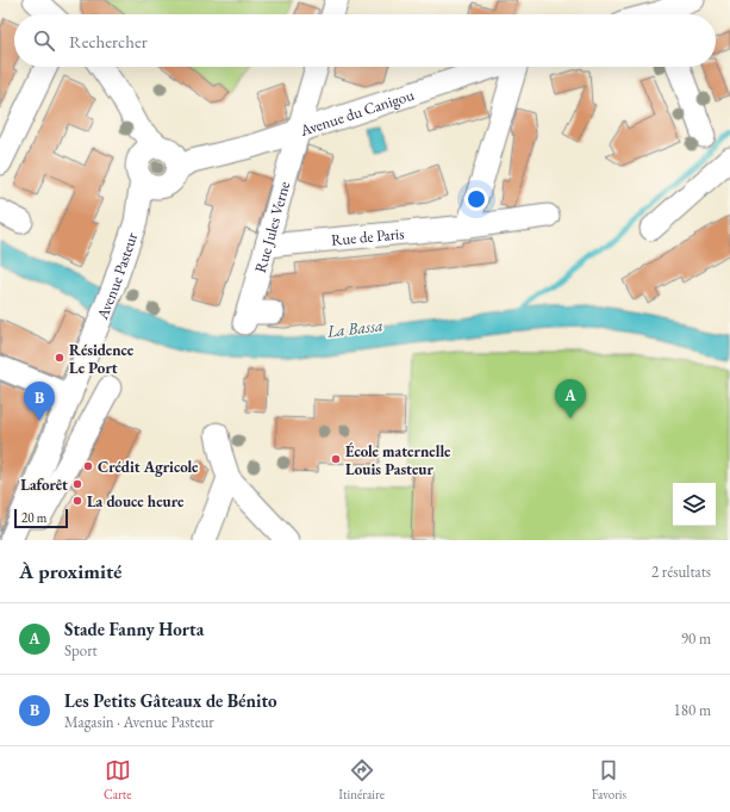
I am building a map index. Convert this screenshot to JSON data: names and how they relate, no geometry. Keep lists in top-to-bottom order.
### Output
{
  "streets": {
    "street": [
      "Avenue du Canigou",
      "Rue Jules Verne",
      "Rue de Paris",
      "Avenue Pasteur"
    ]
  },
  "crossings": [
    ["Avenue du Canigou", "Rue Jules Verne"],
    ["Avenue du Canigou", "Avenue Pasteur"],
    ["Rue Jules Verne", "Rue de Paris"]
  ],
  "water": ["La Bassa"],
  "places": [
    "Résidence Le Port",
    "École maternelle Louis Pasteur",
    "Crédit Agricole",
    "Laforêt",
    "La douce heure"
  ],
  "scale_bar": "20 m",
  "page": {
    "search": "Rechercher",
    "pins": ["A", "B"],
    "scale": "20 m",
    "heading": ["À proximité", "2 résultats"],
    "list": [
      {
        "mark": "A",
        "name": "Stade Fanny Horta",
        "note": "Sport",
        "value": "90 m"
      },
      {
        "mark": "B",
        "name": "Les Petits Gâteaux de Bénito",
        "note": "Magasin · Avenue Pasteur",
        "value": "180 m"
      }
    ],
    "nav": ["Carte", "Itinéraire", "Favoris"]
  }
}
